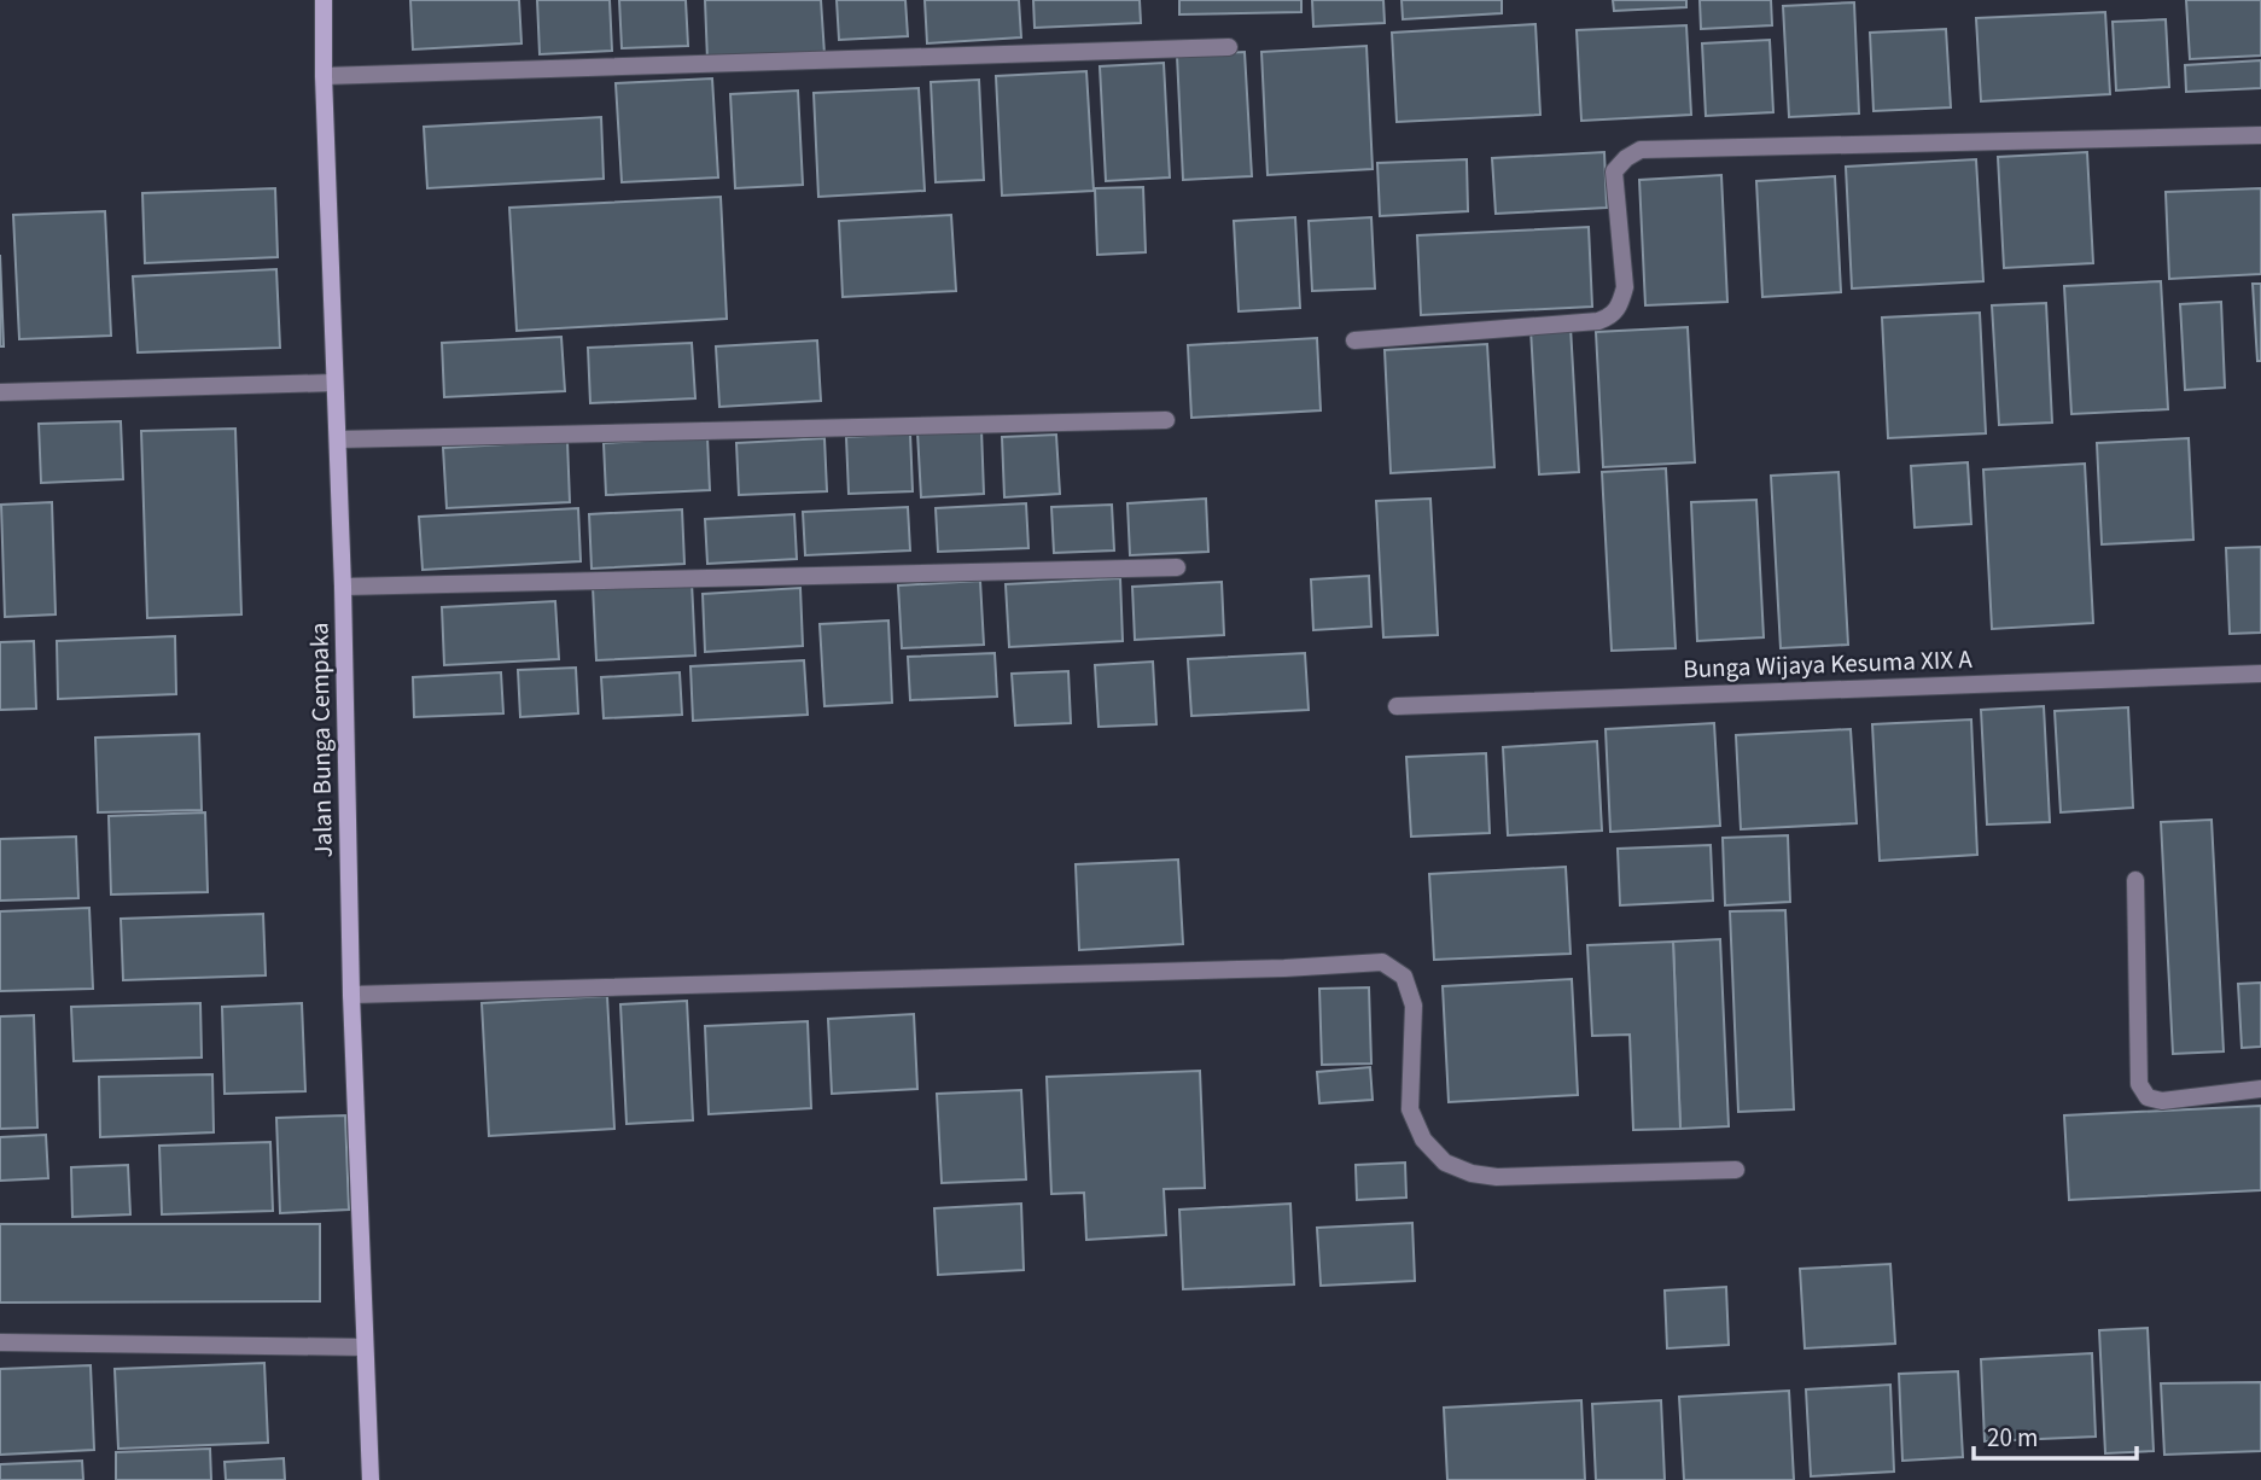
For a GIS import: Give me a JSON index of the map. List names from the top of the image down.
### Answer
{
  "streets": {
    "street": ["Bunga Wijaya Kesuma XIX A", "Jalan Bunga Cempaka"]
  },
  "scale_bar": "20 m"
}
